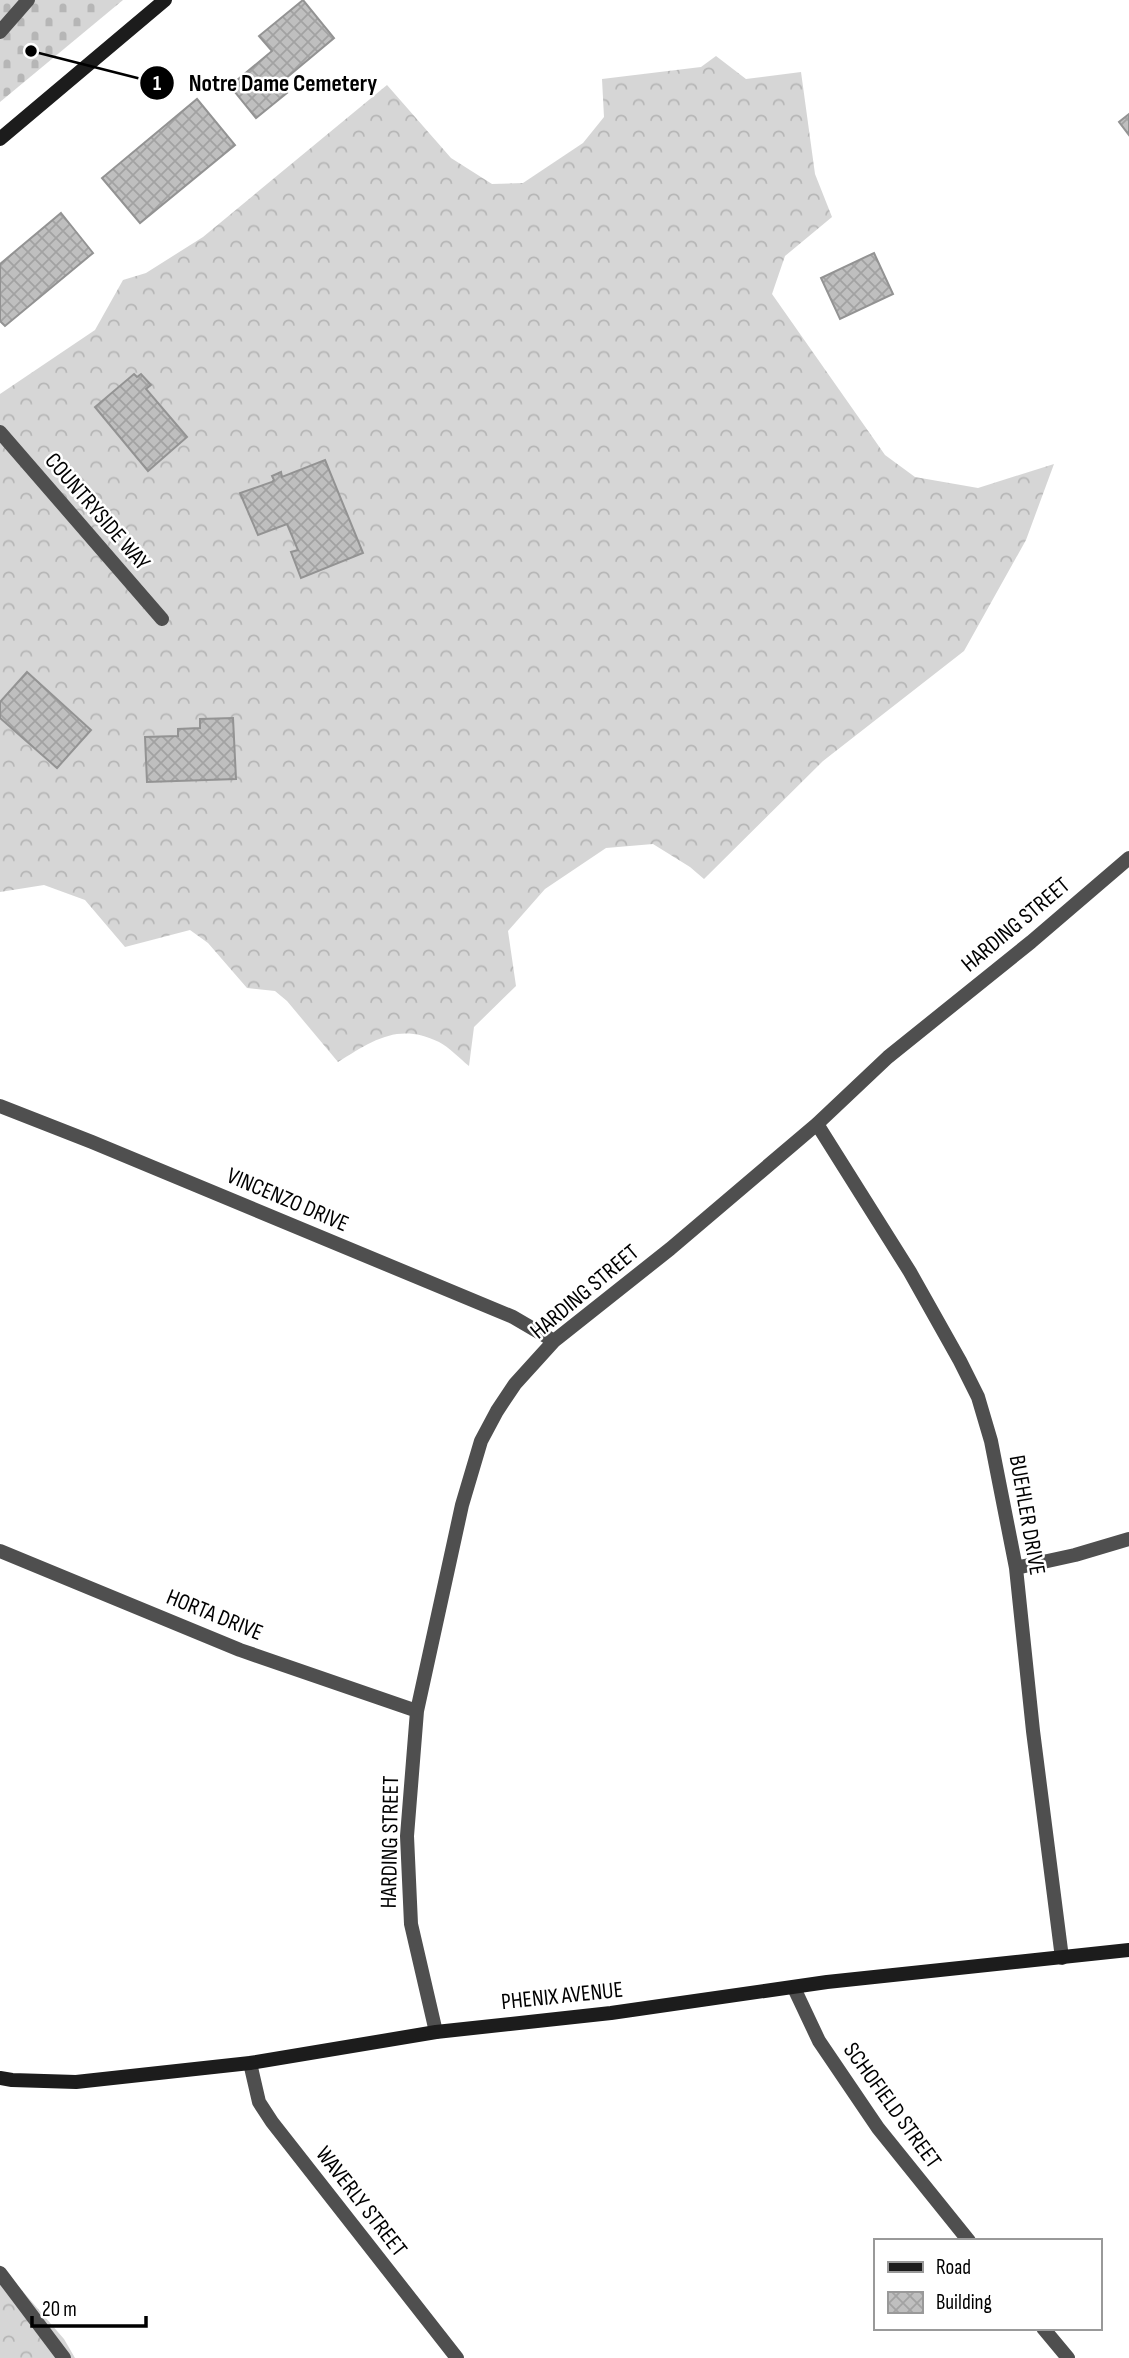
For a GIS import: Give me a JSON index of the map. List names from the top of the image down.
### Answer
{
  "streets": {
    "main road": ["PHENIX AVENUE"],
    "street": [
      "COUNTRYSIDE WAY",
      "HARDING STREET",
      "VINCENZO DRIVE",
      "BUEHLER DRIVE",
      "HORTA DRIVE",
      "SCHOFIELD STREET",
      "WAVERLY STREET"
    ]
  },
  "crossings": [
    ["HARDING STREET", "VINCENZO DRIVE"],
    ["HARDING STREET", "BUEHLER DRIVE"],
    ["HARDING STREET", "HORTA DRIVE"],
    ["HARDING STREET", "PHENIX AVENUE"],
    ["BUEHLER DRIVE", "PHENIX AVENUE"],
    ["PHENIX AVENUE", "SCHOFIELD STREET"],
    ["PHENIX AVENUE", "WAVERLY STREET"]
  ],
  "places": ["Notre Dame Cemetery"],
  "legend": ["Road", "Building"],
  "scale_bar": "20 m"
}
